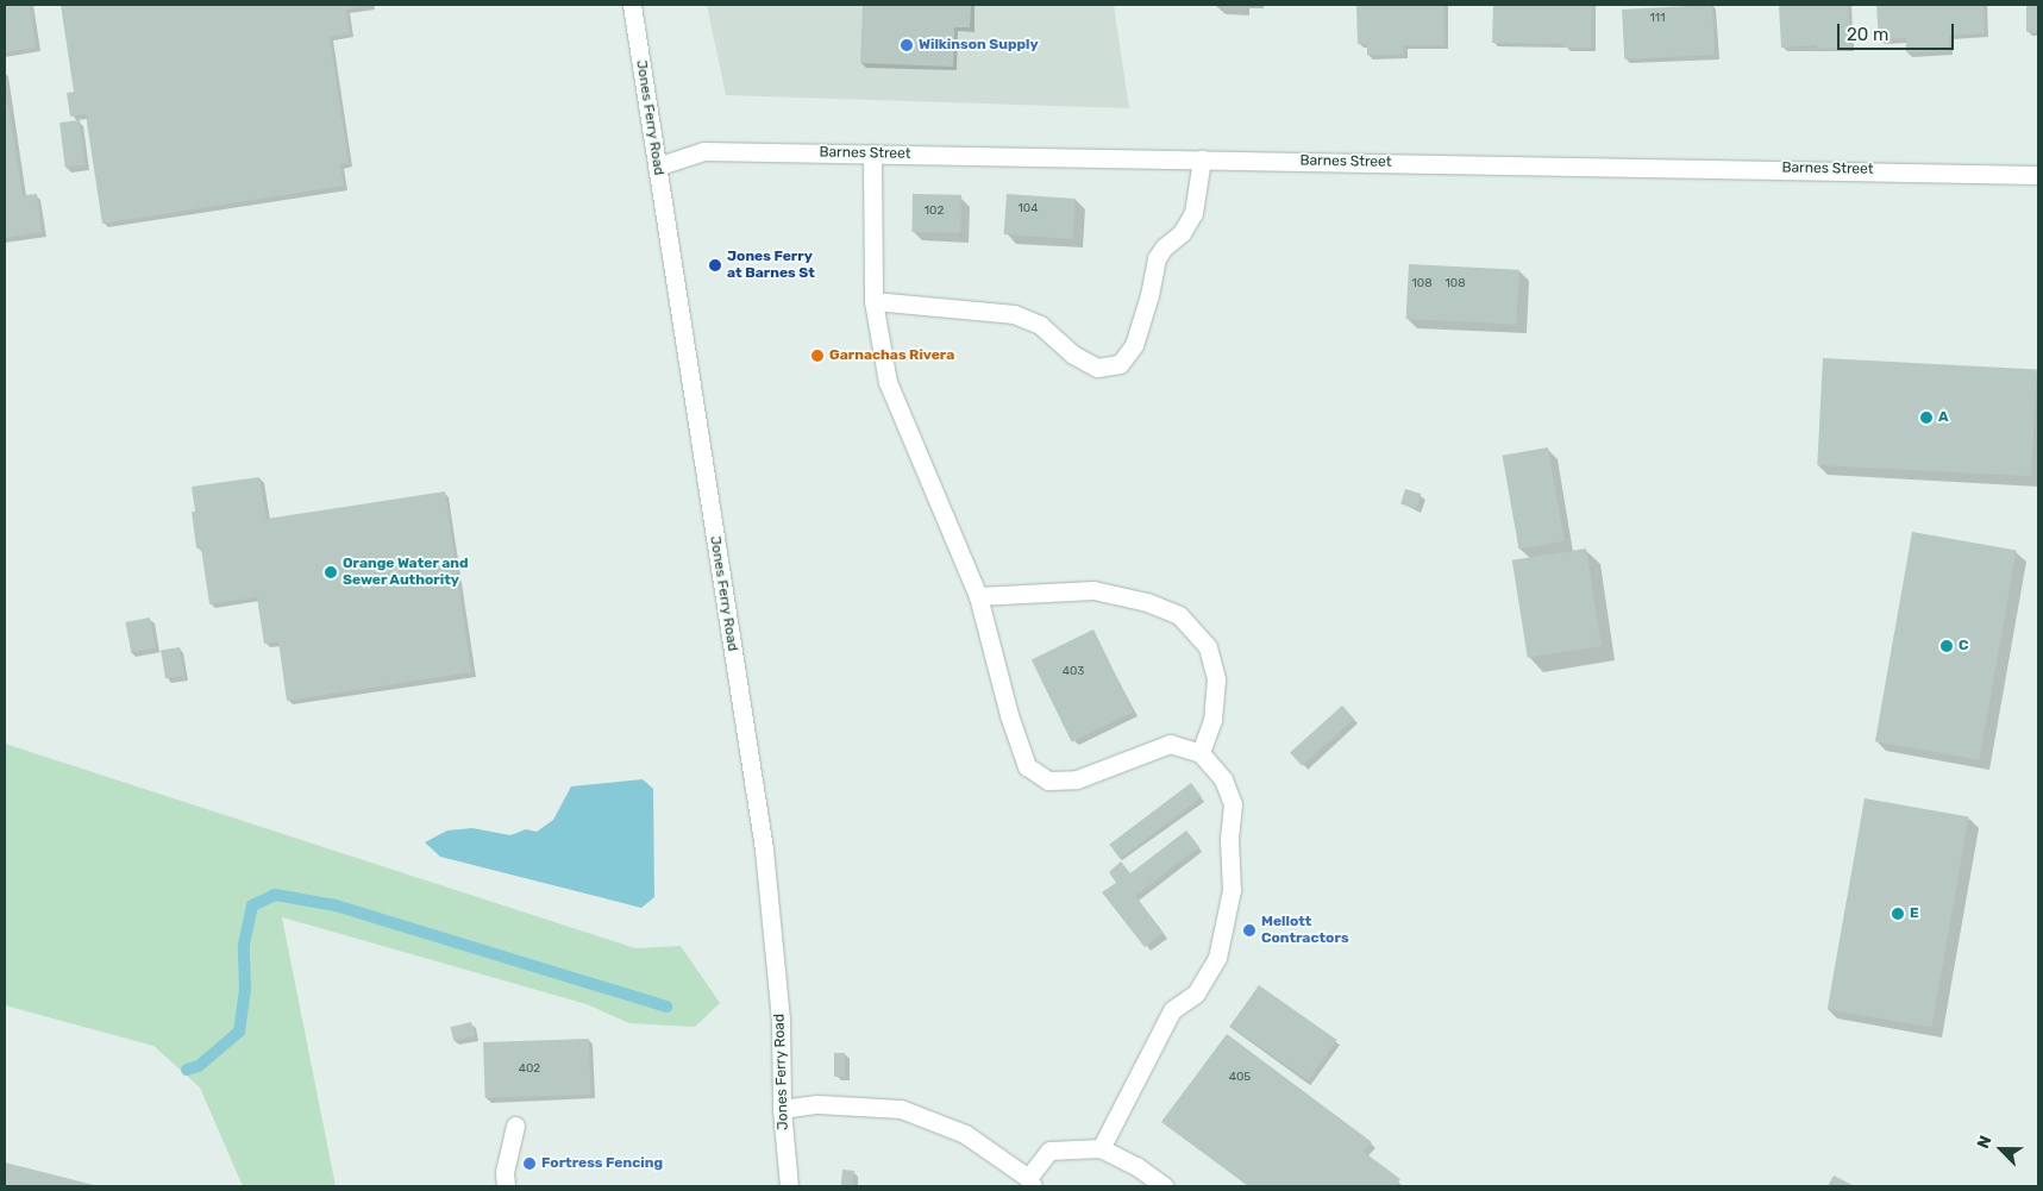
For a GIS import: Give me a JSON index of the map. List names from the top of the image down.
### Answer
{
  "streets": {
    "street": ["Jones Ferry Road", "Barnes Street"]
  },
  "crossings": [
    ["Jones Ferry Road", "Barnes Street"]
  ],
  "places": [
    "Wilkinson Supply",
    "Jones Ferry at Barnes St",
    "Garnachas Rivera",
    "A",
    "Orange Water and Sewer Authority",
    "C",
    "E",
    "Mellott Contractors",
    "Fortress Fencing"
  ],
  "house_numbers": [
    "111",
    "104",
    "102",
    "108",
    "108",
    "403",
    "402",
    "405"
  ],
  "scale_bar": "20 m",
  "north": "top left"
}
